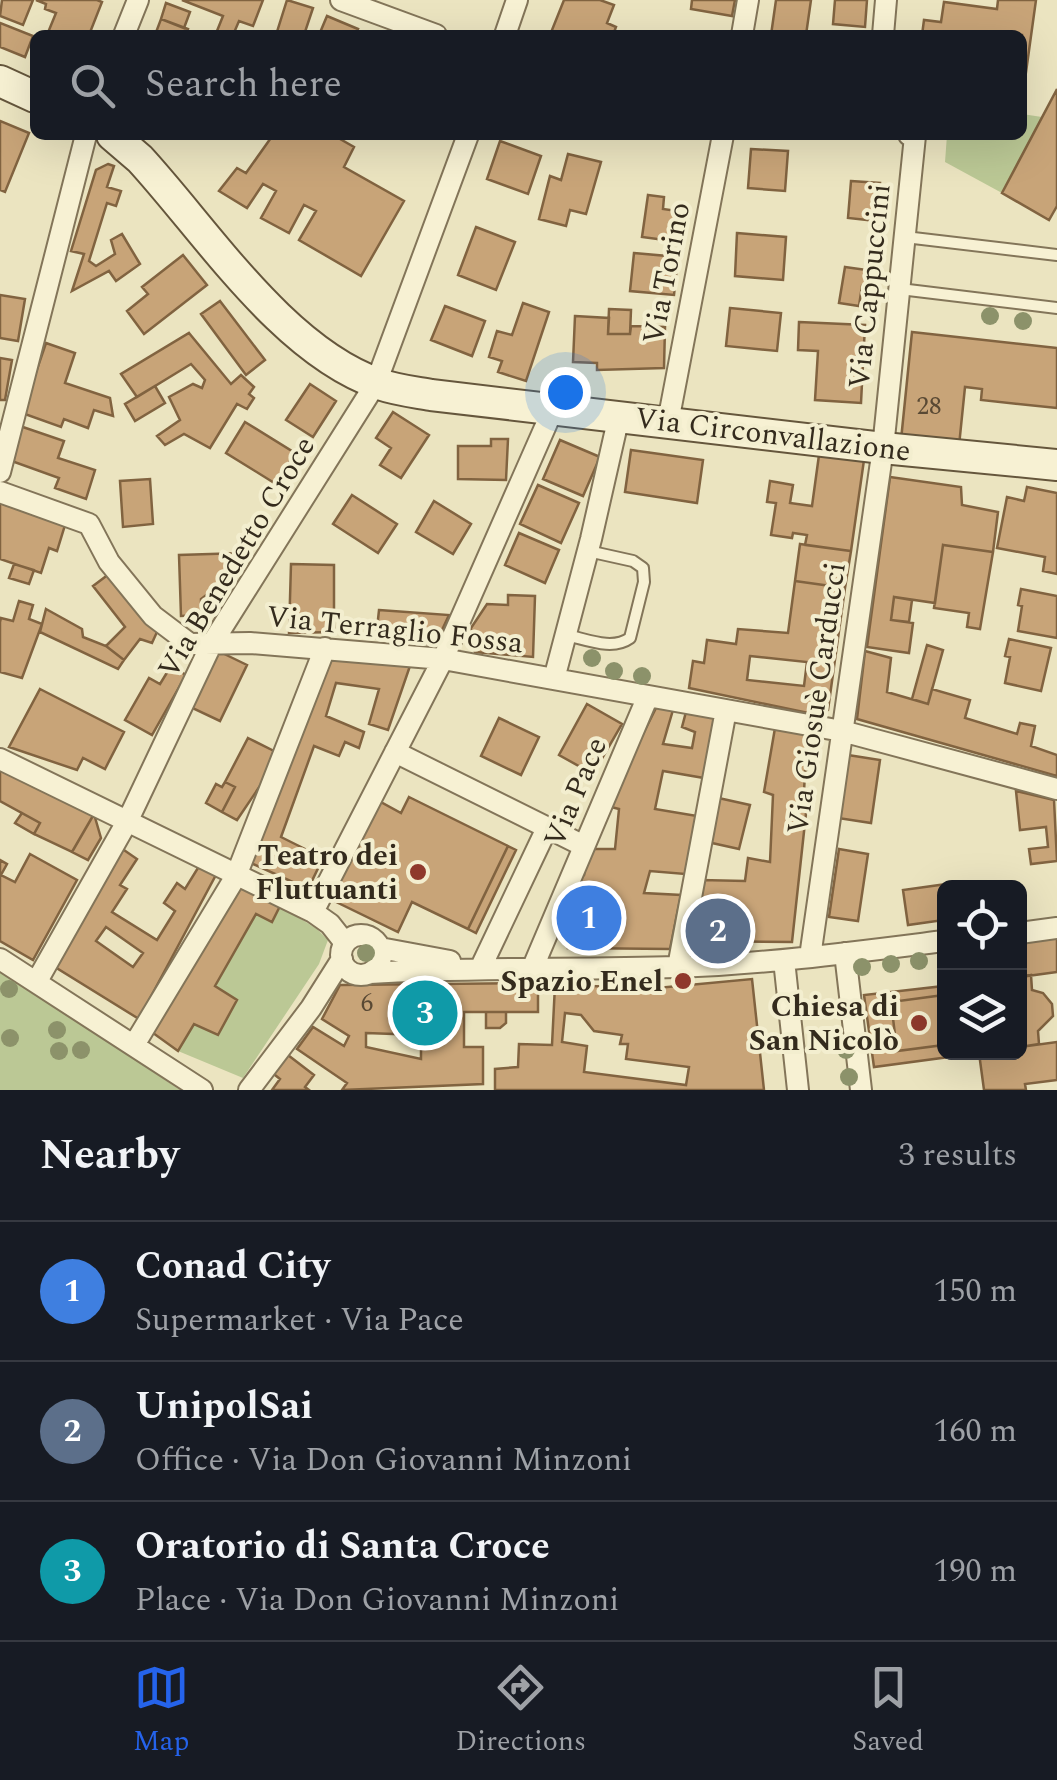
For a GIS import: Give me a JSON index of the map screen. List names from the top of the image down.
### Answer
{
  "streets": {
    "street": [
      "Via Torino",
      "Via Cappuccini",
      "Via Circonvallazione",
      "Via Benedetto Croce",
      "Via Terraglio Fossa",
      "Via Giosuè Carducci",
      "Via Pace"
    ]
  },
  "crossings": [
    ["Via Torino", "Via Circonvallazione"],
    ["Via Cappuccini", "Via Circonvallazione"],
    ["Via Cappuccini", "Via Giosuè Carducci"],
    ["Via Circonvallazione", "Via Benedetto Croce"],
    ["Via Circonvallazione", "Via Giosuè Carducci"],
    ["Via Benedetto Croce", "Via Terraglio Fossa"],
    ["Via Terraglio Fossa", "Via Giosuè Carducci"],
    ["Via Terraglio Fossa", "Via Pace"]
  ],
  "places": ["Teatro dei Fluttuanti", "Spazio Enel", "Chiesa di San Nicolò"],
  "house_numbers": ["28", "6"],
  "page": {
    "search": "Search here",
    "pins": ["1", "2", "3"],
    "heading": ["Nearby", "3 results"],
    "list": [
      {
        "mark": "1",
        "name": "Conad City",
        "note": "Supermarket · Via Pace",
        "value": "150 m"
      },
      {
        "mark": "2",
        "name": "UnipolSai",
        "note": "Office · Via Don Giovanni Minzoni",
        "value": "160 m"
      },
      {
        "mark": "3",
        "name": "Oratorio di Santa Croce",
        "note": "Place · Via Don Giovanni Minzoni",
        "value": "190 m"
      }
    ],
    "nav": ["Map", "Directions", "Saved"]
  }
}
